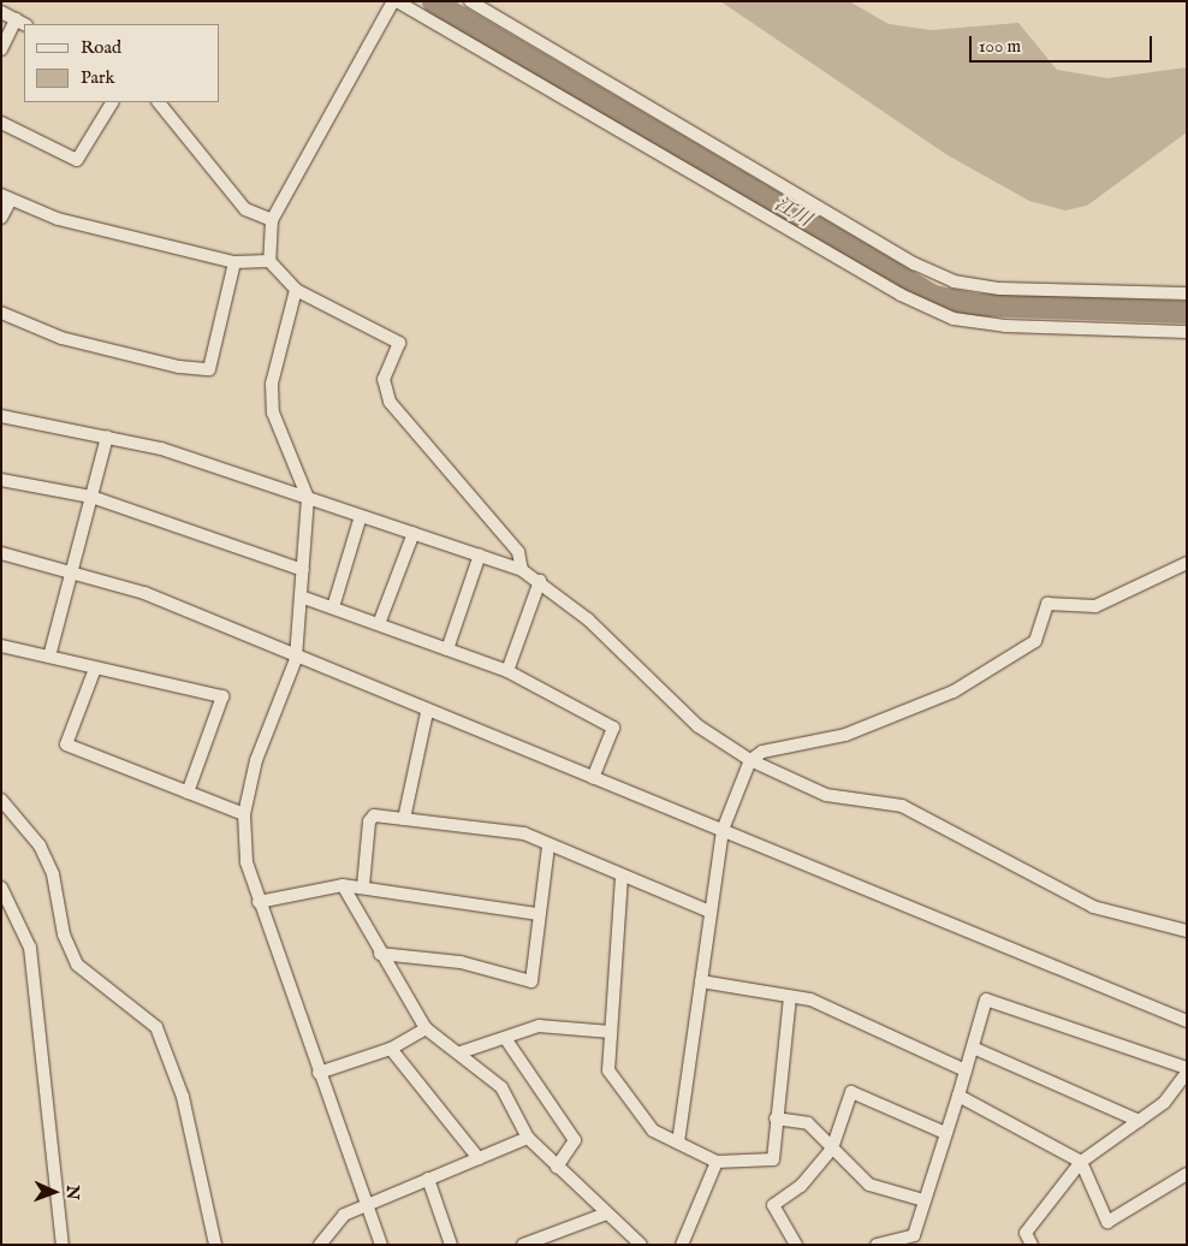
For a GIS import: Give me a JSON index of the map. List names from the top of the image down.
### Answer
{
  "water": ["江川"],
  "legend": ["Road", "Park"],
  "scale_bar": "100 m",
  "north": "right"
}
